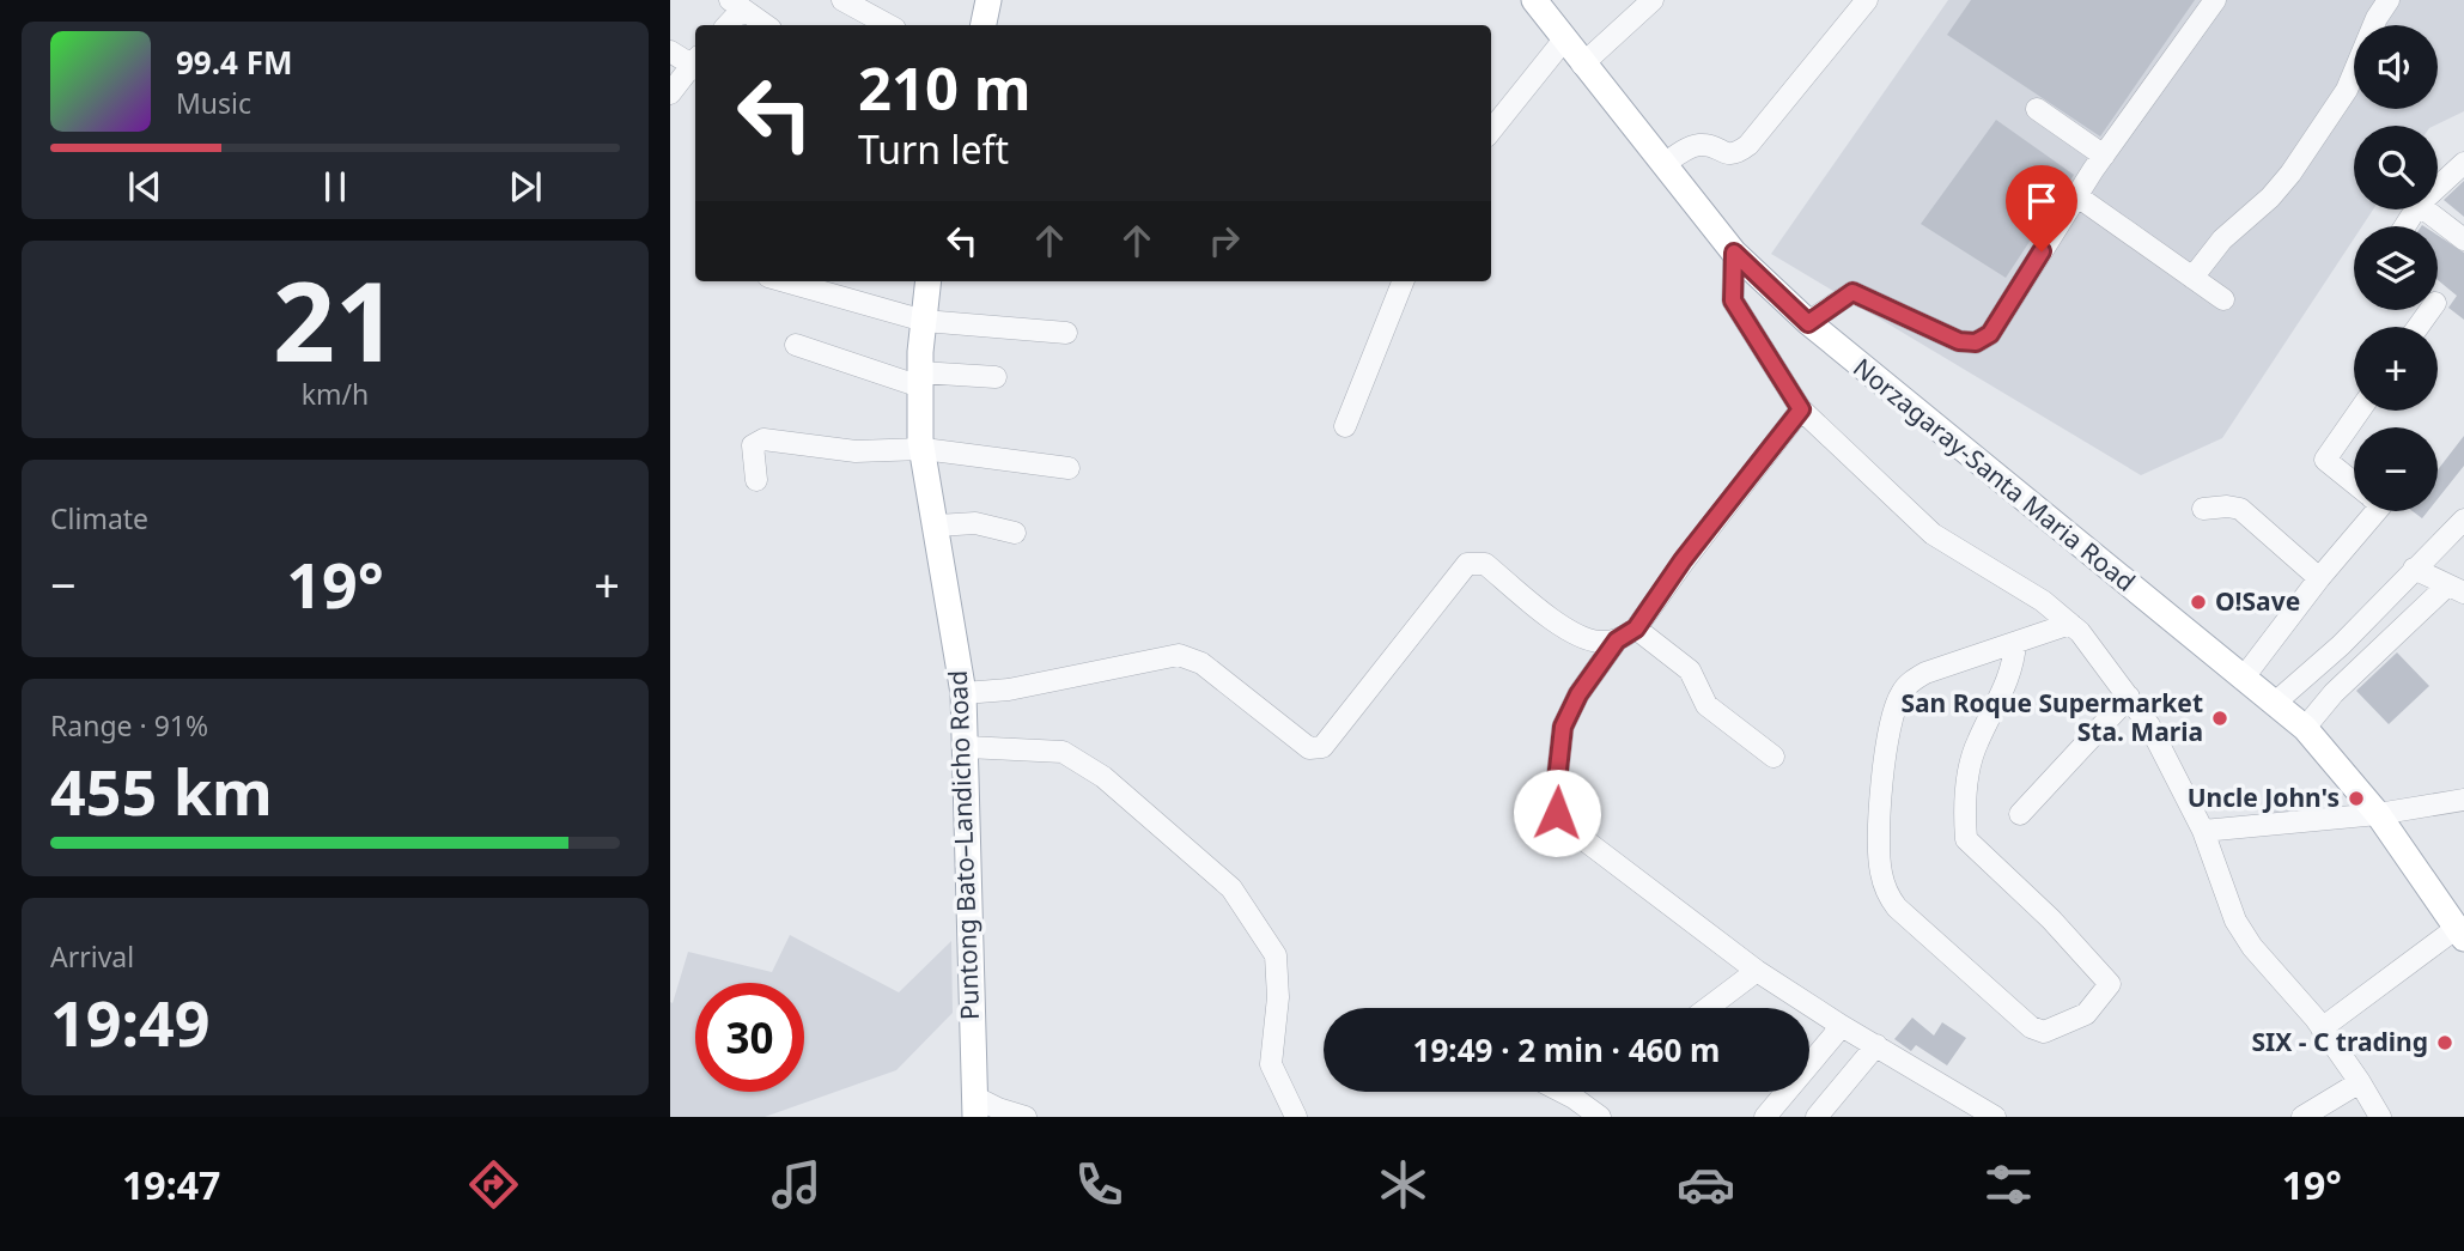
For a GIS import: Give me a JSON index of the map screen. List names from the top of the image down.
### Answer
{
  "streets": {
    "main road": ["Norzagaray-Santa Maria Road", "Puntong Bato–Landicho Road"]
  },
  "places": [
    "O!Save",
    "San Roque Supermarket Sta. Maria",
    "Uncle John's",
    "SIX - C trading"
  ],
  "page": {
    "map_buttons": ["+", "−"],
    "turn": ["210 m", "Turn left"],
    "song": ["99.4 FM", "Music"],
    "tile": [
      ["21", "km/h"],
      "Climate",
      ["Range · 91%", "455 km"],
      ["Arrival", "19:49"]
    ],
    "heat": ["−", "19°", "+"],
    "limit": "30",
    "trip": "19:49 · 2 min · 460 m",
    "tabs": ["19:47", "19°"]
  }
}
